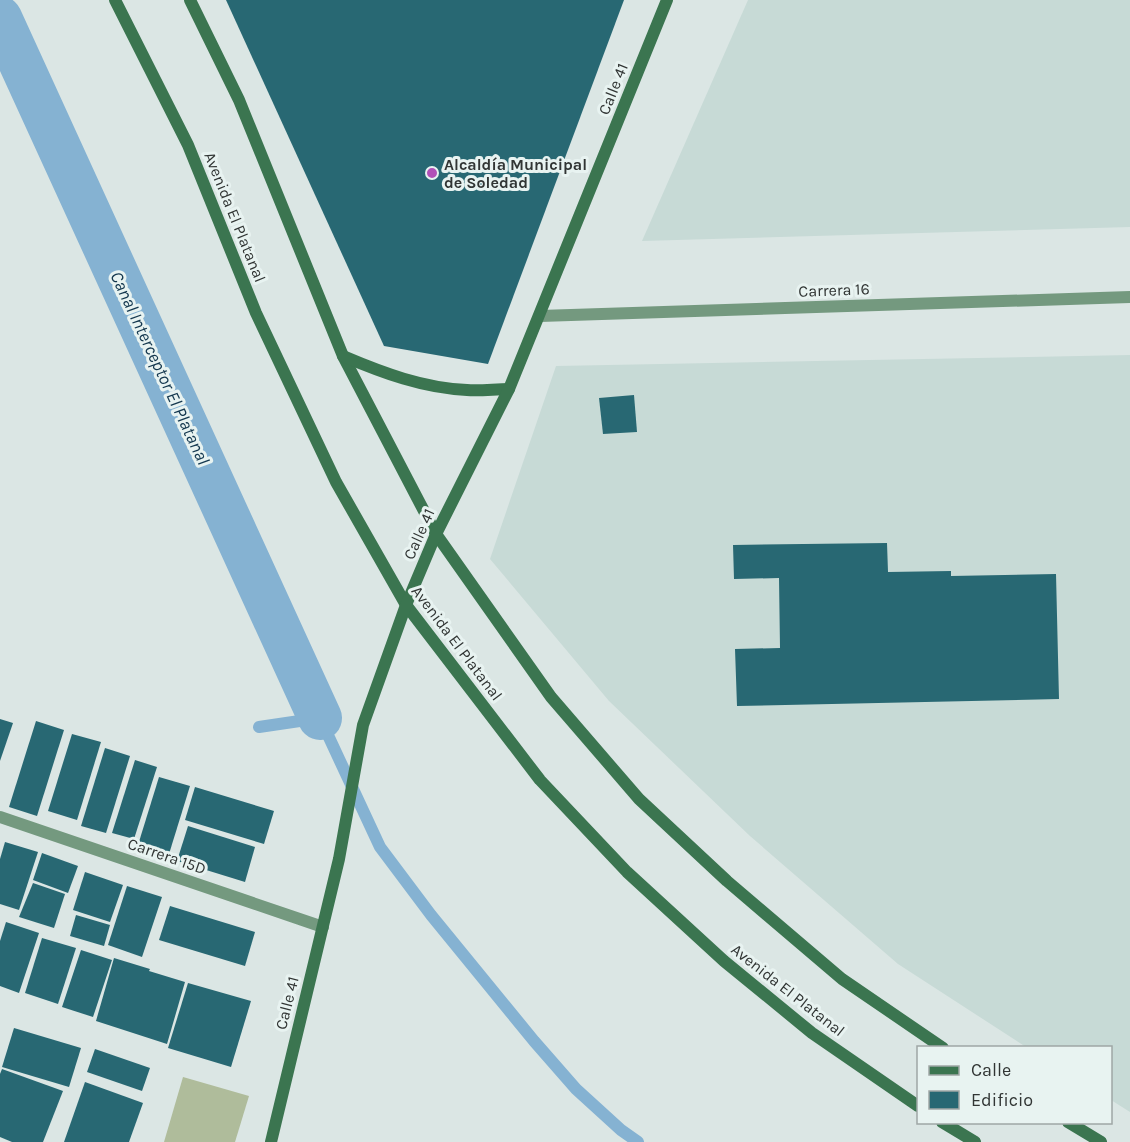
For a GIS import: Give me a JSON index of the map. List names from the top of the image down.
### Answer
{
  "streets": {
    "main road": ["Calle 41", "Avenida El Platanal"],
    "street": ["Carrera 16", "Carrera 15D"]
  },
  "crossings": [
    ["Calle 41", "Avenida El Platanal"],
    ["Calle 41", "Carrera 16"],
    ["Calle 41", "Carrera 15D"]
  ],
  "water": ["Canal Interceptor El Platanal"],
  "places": ["Alcaldía Municipal de Soledad"],
  "legend": ["Calle", "Edificio"]
}
